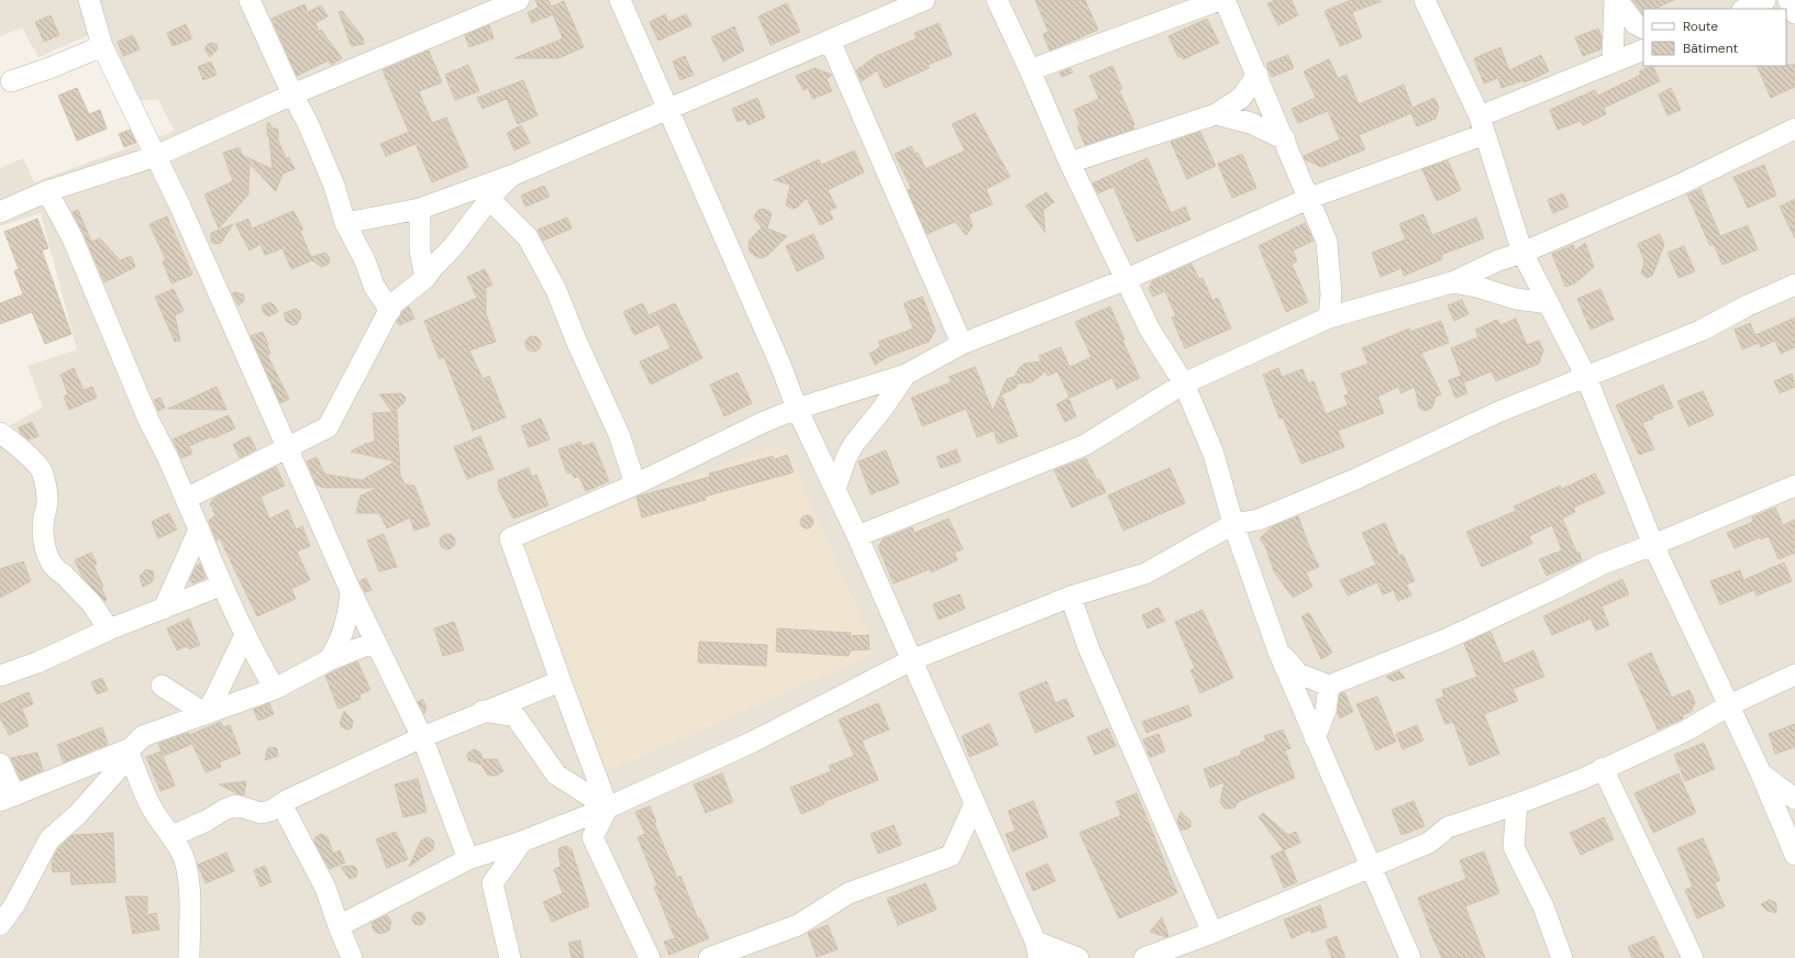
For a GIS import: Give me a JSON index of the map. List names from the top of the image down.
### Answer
{
  "legend": ["Route", "Bâtiment"]
}
